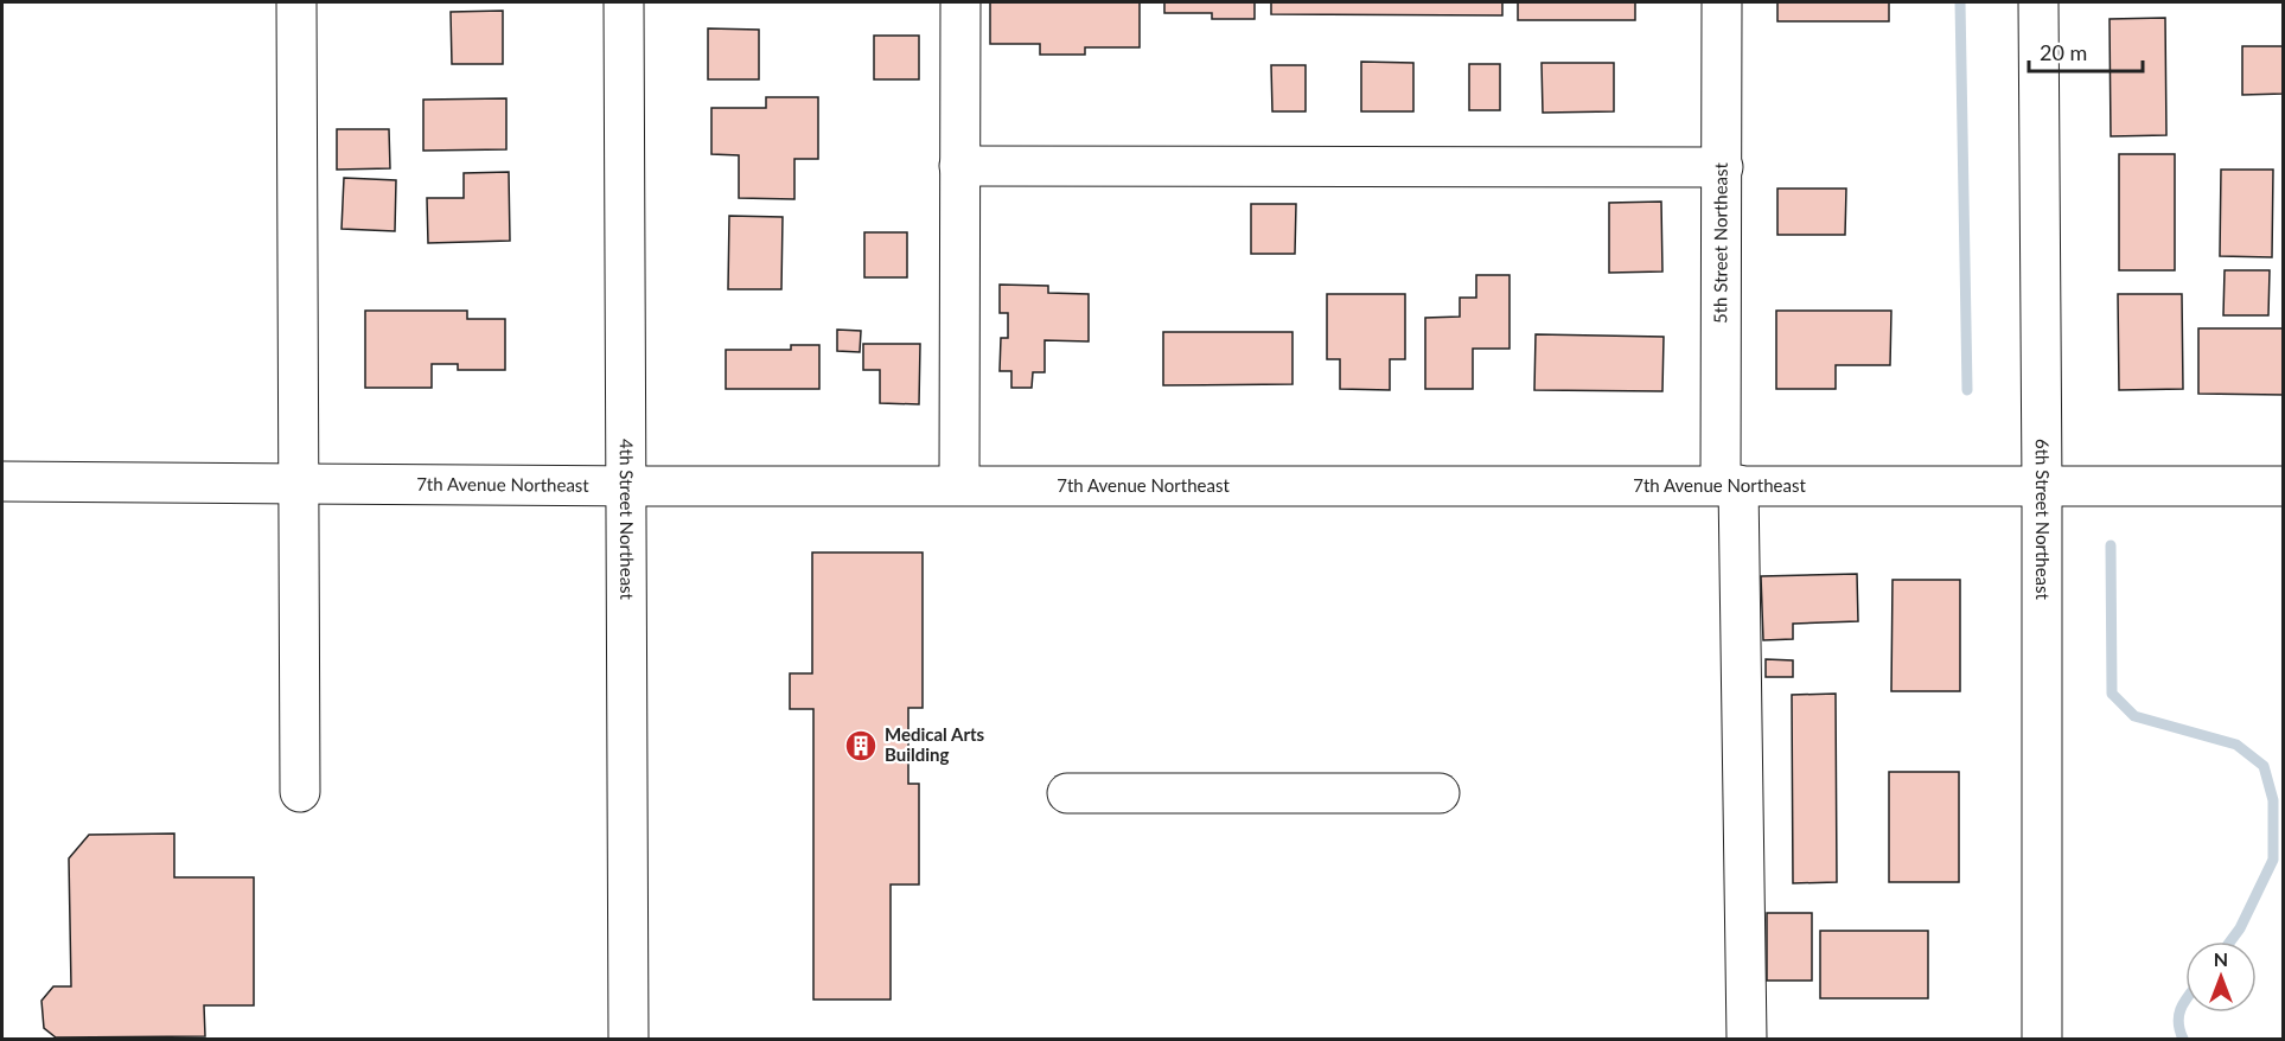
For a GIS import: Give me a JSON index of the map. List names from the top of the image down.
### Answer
{
  "streets": {
    "street": [
      "5th Street Northeast",
      "7th Avenue Northeast",
      "4th Street Northeast",
      "6th Street Northeast"
    ]
  },
  "crossings": [
    ["5th Street Northeast", "7th Avenue Northeast"],
    ["7th Avenue Northeast", "4th Street Northeast"],
    ["7th Avenue Northeast", "6th Street Northeast"]
  ],
  "places": {
    "building": ["Medical Arts Building"]
  },
  "scale_bar": "20 m",
  "north": "top"
}
